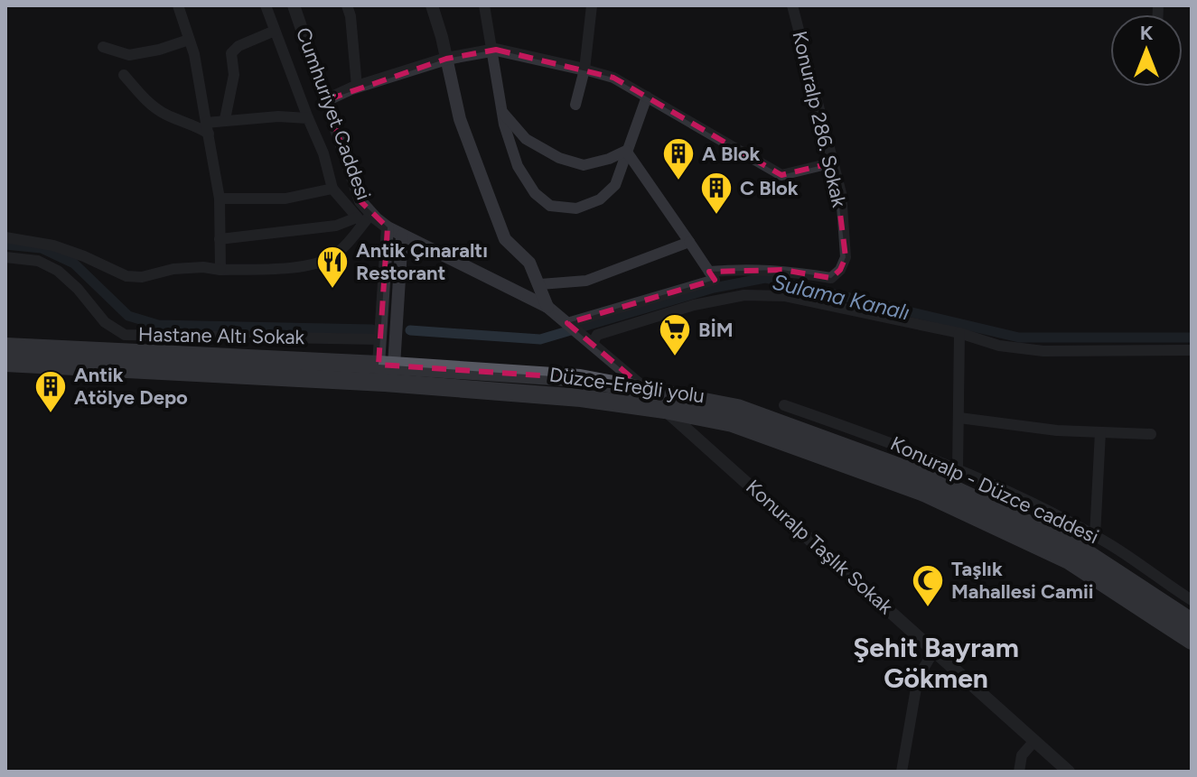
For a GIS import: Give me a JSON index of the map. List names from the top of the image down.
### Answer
{
  "streets": {
    "highway": ["Düzce-Ereğli yolu"],
    "street": [
      "Cumhuriyet Caddesi",
      "Konuralp 286. Sokak",
      "Hastane Altı Sokak",
      "Konuralp - Düzce caddesi",
      "Konuralp Taşlık Sokak"
    ]
  },
  "crossings": [
    ["Cumhuriyet Caddesi", "Düzce-Ereğli yolu"],
    ["Düzce-Ereğli yolu", "Konuralp Taşlık Sokak"]
  ],
  "districts": ["Şehit Bayram Gökmen"],
  "water": ["Sulama Kanalı"],
  "places": {
    "building": ["A Blok", "C Blok", "Antik Atölye Depo"],
    "restaurant": ["Antik Çınaraltı Restorant"],
    "supermarket": ["BİM"],
    "mosque": ["Taşlık Mahallesi Camii"]
  },
  "north": "top"
}
